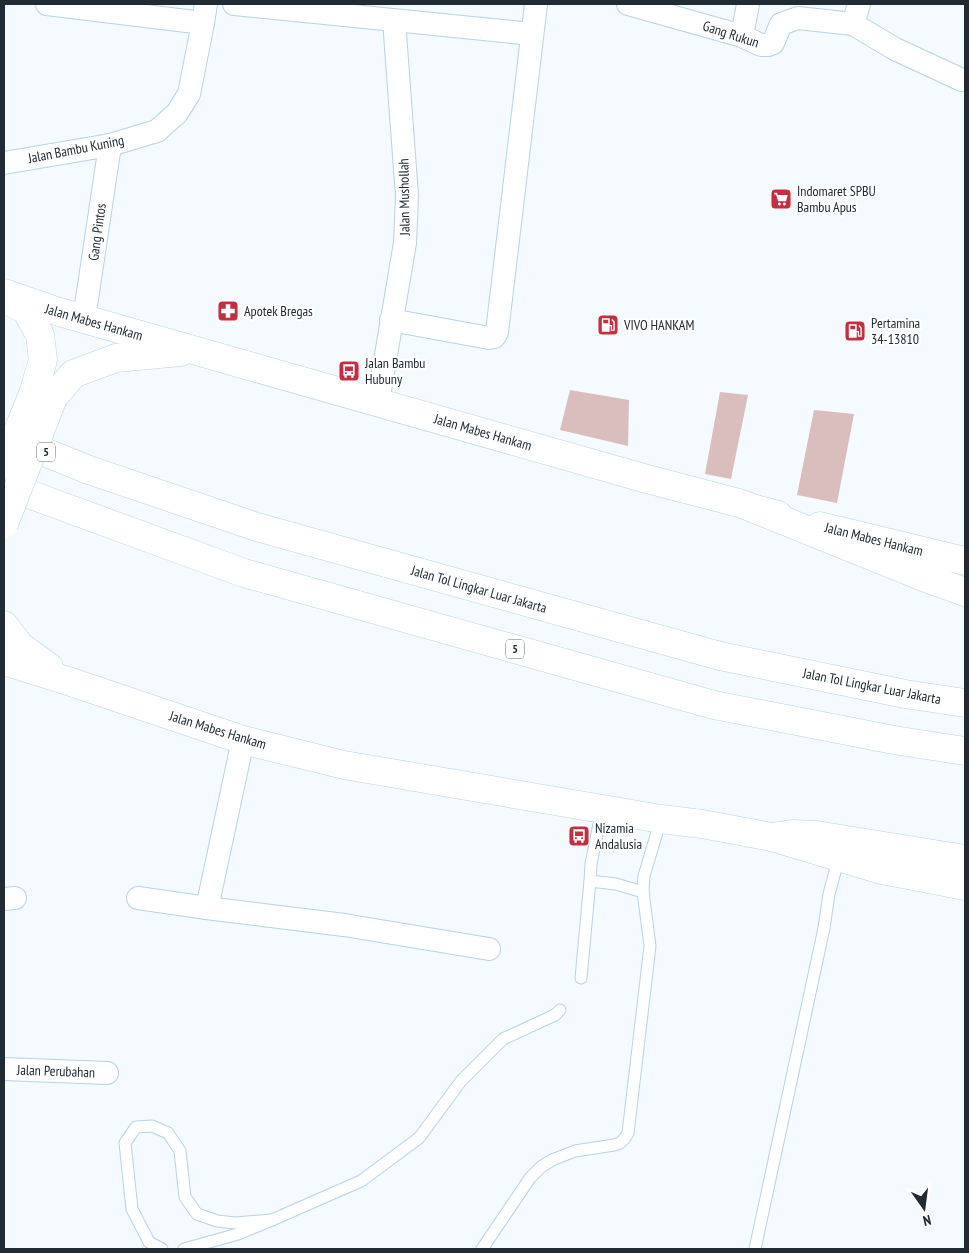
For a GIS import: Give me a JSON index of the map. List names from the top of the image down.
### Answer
{
  "streets": {
    "main road": ["Jalan Mabes Hankam", "5", "Jalan Tol Lingkar Luar Jakarta"],
    "street": [
      "Gang Rukun",
      "Jalan Bambu Kuning",
      "Jalan Mushollah",
      "Gang Pintos",
      "Jalan Perubahan"
    ]
  },
  "crossings": [
    ["Jalan Bambu Kuning", "Gang Pintos"],
    ["Jalan Mushollah", "Jalan Mabes Hankam"],
    ["Gang Pintos", "Jalan Mabes Hankam"]
  ],
  "places": {
    "supermarket": ["Indomaret SPBU Bambu Apus"],
    "pharmacy": ["Apotek Bregas"],
    "fuel station": ["VIVO HANKAM", "Pertamina 34-13810"],
    "bus stop": ["Jalan Bambu Hubuny", "Nizamia Andalusia"]
  },
  "north": "bottom"
}
